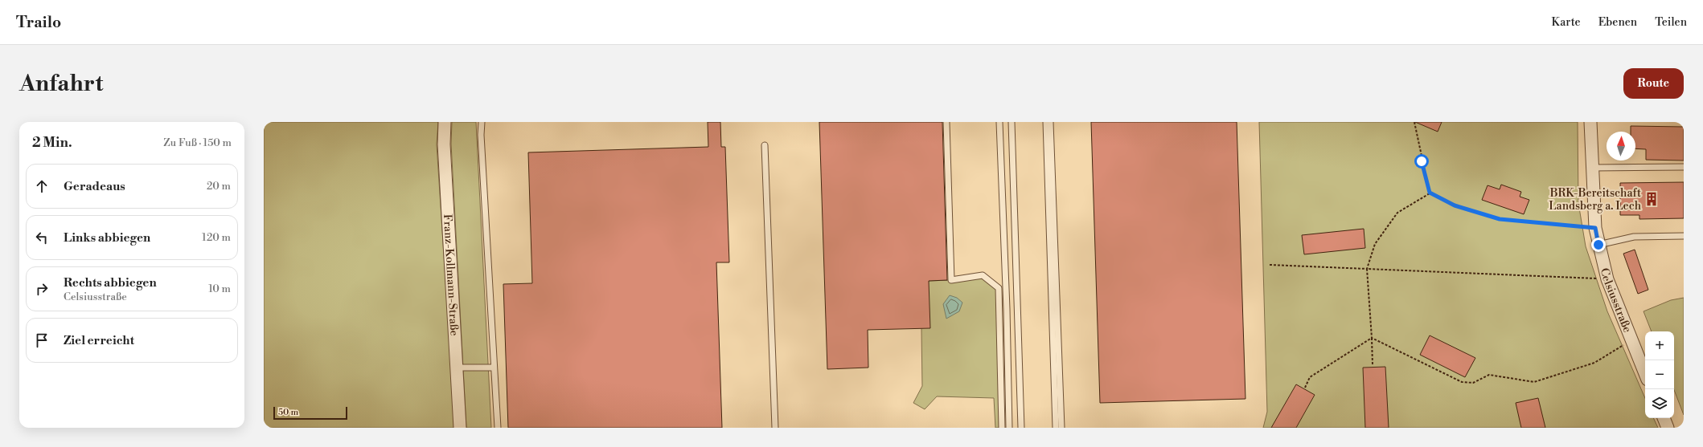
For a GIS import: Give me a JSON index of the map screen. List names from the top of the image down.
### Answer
{
  "streets": {
    "street": ["Franz-Kollmann-Straße", "Celsiusstraße"]
  },
  "places": {
    "building": ["BRK-Bereitschaft Landsberg a. Lech"]
  },
  "scale_bar": "50 m",
  "north": "top",
  "page": {
    "header": "Trailo",
    "nav": ["Karte", "Ebenen", "Teilen"],
    "buttons": "Route",
    "title": "Anfahrt",
    "heading": ["2 Min.", "Zu Fuß · 150 m"],
    "list": [
      ["Geradeaus", "20 m"],
      ["Links abbiegen", "120 m"],
      ["Rechts abbiegen", "Celsiusstraße", "10 m"],
      "Ziel erreicht"
    ],
    "map_buttons": ["+", "−"],
    "scale": "50 m"
  }
}
